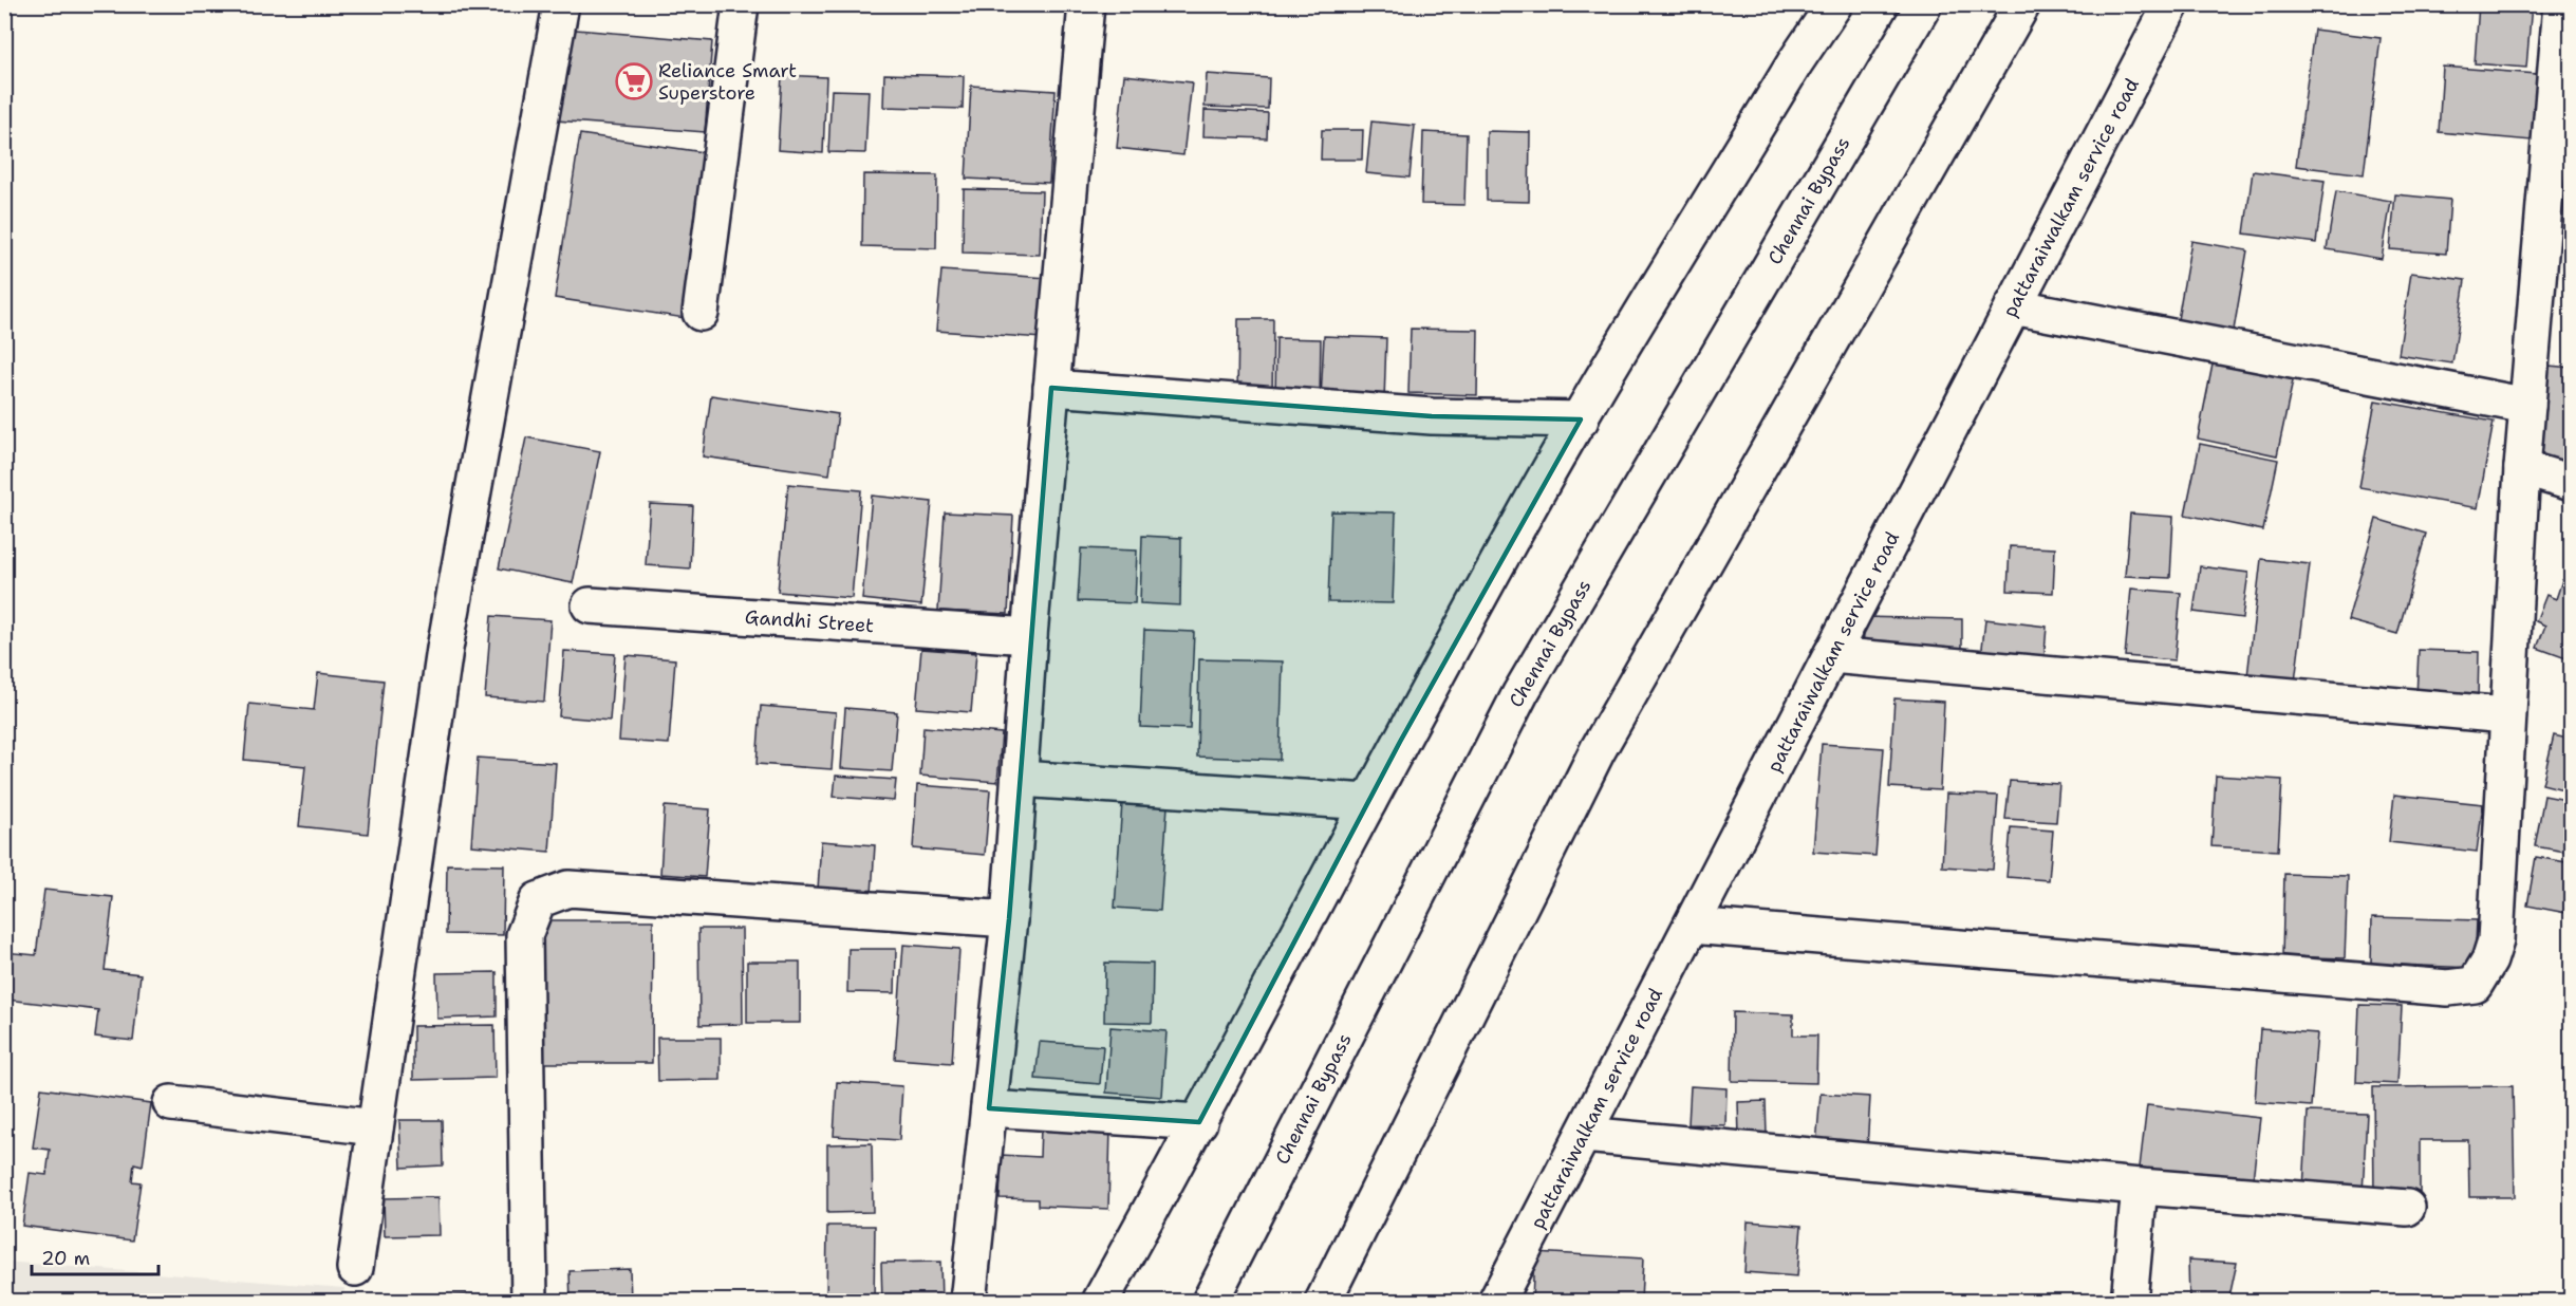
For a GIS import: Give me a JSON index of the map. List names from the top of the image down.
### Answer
{
  "streets": {
    "main road": ["pattaraiwalkam service road", "Chennai Bypass", "Gandhi Street"]
  },
  "places": {
    "supermarket": ["Reliance Smart Superstore"]
  },
  "scale_bar": "20 m"
}
